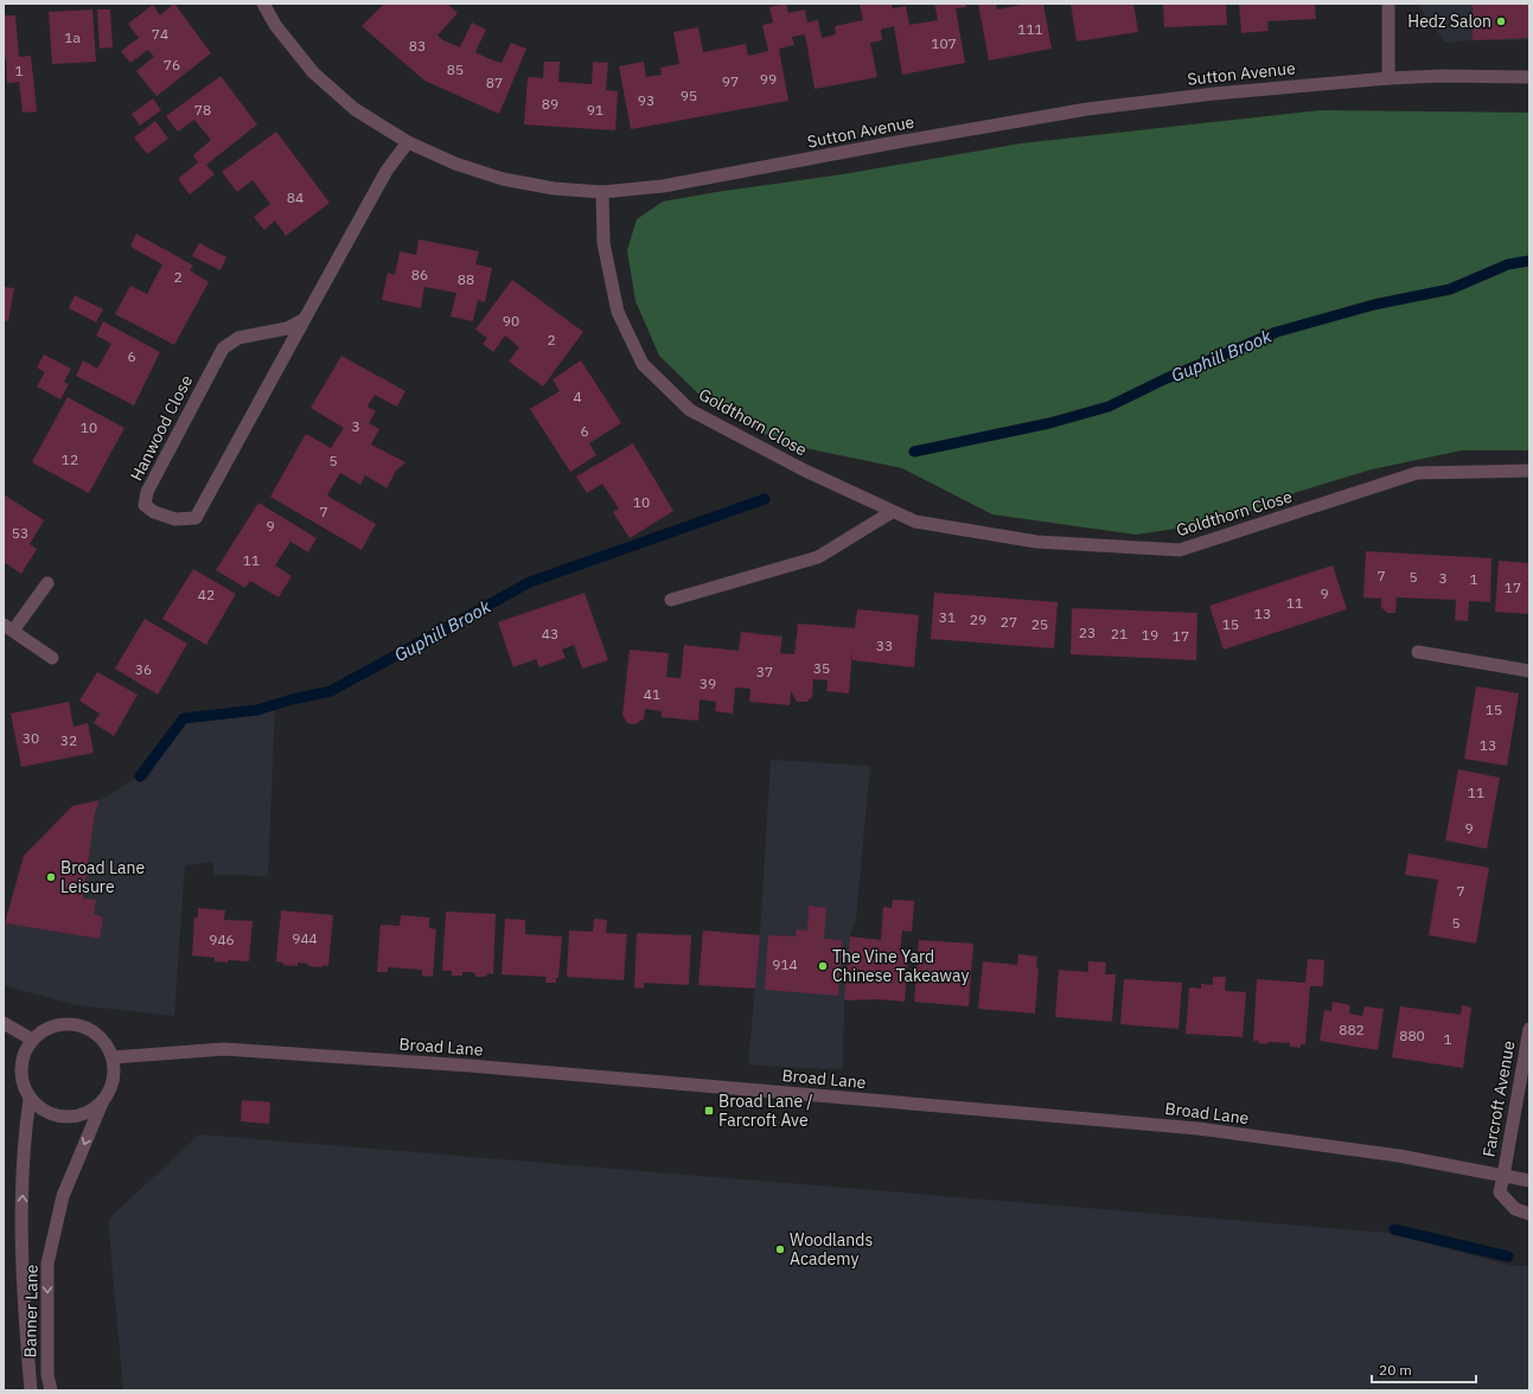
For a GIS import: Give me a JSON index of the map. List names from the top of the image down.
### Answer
{
  "streets": {
    "street": [
      "Sutton Avenue",
      "Goldthorn Close",
      "Hanwood Close",
      "Broad Lane",
      "Farcroft Avenue",
      "Banner Lane"
    ]
  },
  "crossings": [
    ["Sutton Avenue", "Goldthorn Close"],
    ["Sutton Avenue", "Hanwood Close"],
    ["Broad Lane", "Farcroft Avenue"],
    ["Broad Lane", "Banner Lane"]
  ],
  "water": ["Guphill Brook"],
  "places": {
    "other": [
      "Hedz Salon",
      "Broad Lane Leisure",
      "The Vine Yard Chinese Takeaway",
      "Woodlands Academy"
    ],
    "transit": ["Broad Lane / Farcroft Ave"]
  },
  "house_numbers": [
    "111",
    "74",
    "1a",
    "107",
    "83",
    "76",
    "85",
    "1",
    "99",
    "97",
    "87",
    "95",
    "93",
    "89",
    "78",
    "91",
    "84",
    "86",
    "2",
    "88",
    "90",
    "2",
    "6",
    "4",
    "3",
    "10",
    "6",
    "12",
    "5",
    "10",
    "7",
    "9",
    "53",
    "11",
    "7",
    "5",
    "3",
    "1",
    "17",
    "9",
    "42",
    "11",
    "13",
    "31",
    "29",
    "27",
    "25",
    "15",
    "23",
    "43",
    "21",
    "19",
    "17",
    "33",
    "35",
    "36",
    "37",
    "39",
    "41",
    "15",
    "30",
    "32",
    "13",
    "11",
    "9",
    "7",
    "5",
    "944",
    "946",
    "914",
    "882",
    "880",
    "1"
  ],
  "scale_bar": "20 m"
}
